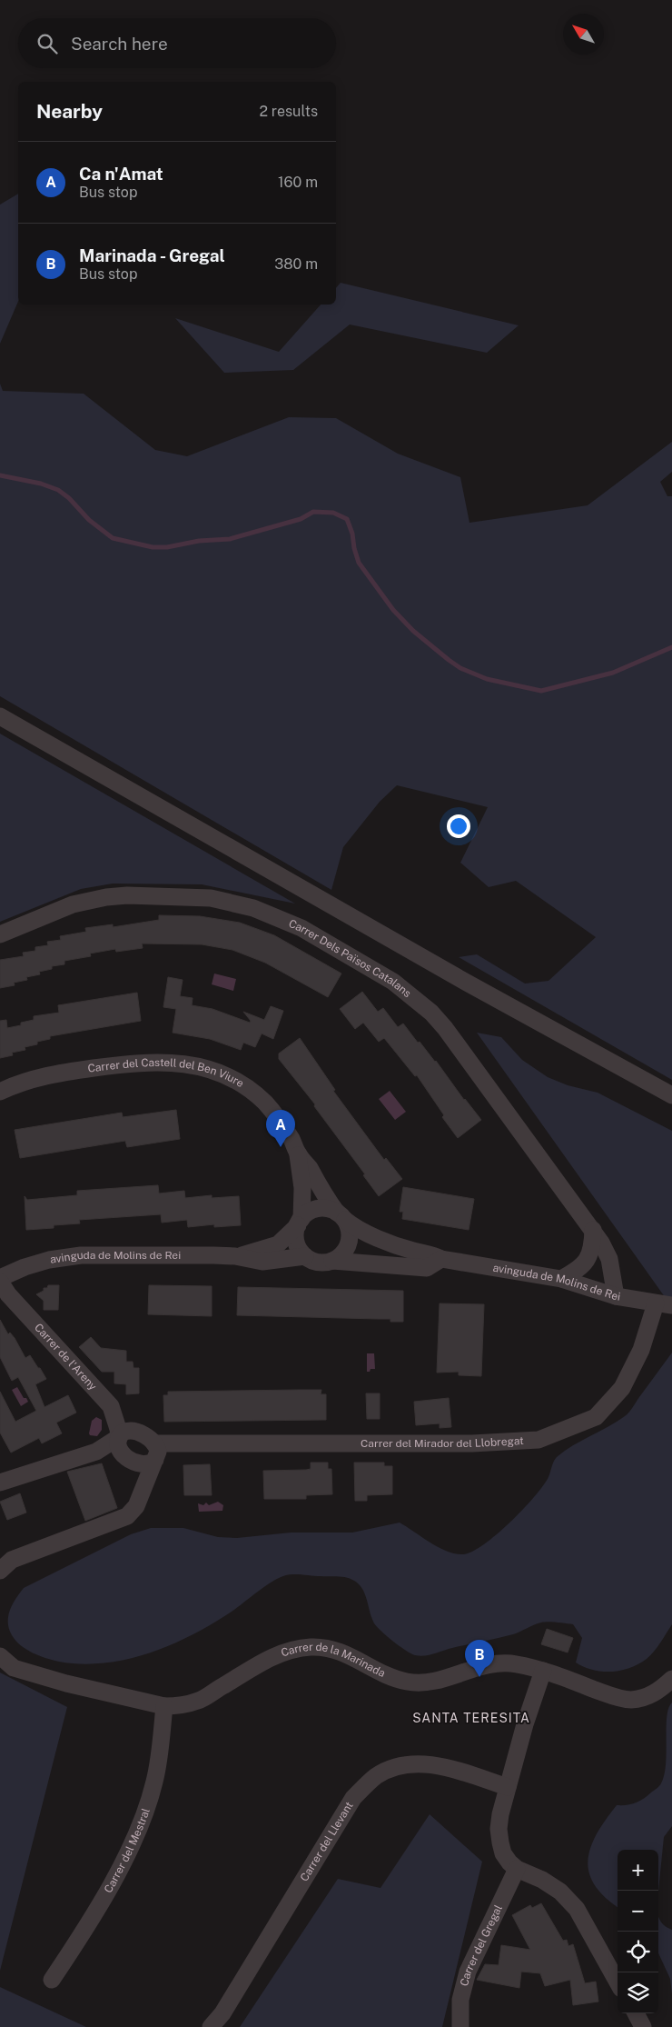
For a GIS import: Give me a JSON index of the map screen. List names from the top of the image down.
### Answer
{
  "streets": {
    "street": [
      "Carrer Dels Països Catalans",
      "Carrer del Castell del Ben Viure",
      "avinguda de Molins de Rei",
      "Carrer de l'Areny",
      "Carrer del Mirador del Llobregat",
      "Carrer de la Marinada",
      "Carrer del Llevant",
      "Carrer del Mestral",
      "Carrer del Gregal"
    ]
  },
  "crossings": [
    ["Carrer Dels Països Catalans", "avinguda de Molins de Rei"],
    ["Carrer del Castell del Ben Viure", "avinguda de Molins de Rei"],
    ["avinguda de Molins de Rei", "Carrer del Mirador del Llobregat"],
    ["Carrer de l'Areny", "Carrer del Mirador del Llobregat"],
    ["Carrer de la Marinada", "Carrer del Mestral"]
  ],
  "districts": ["SANTA TERESITA"],
  "north": "top left",
  "page": {
    "search": "Search here",
    "heading": ["Nearby", "2 results"],
    "list": [
      {
        "mark": "A",
        "name": "Ca n'Amat",
        "note": "Bus stop",
        "value": "160 m"
      },
      {
        "mark": "B",
        "name": "Marinada - Gregal",
        "note": "Bus stop",
        "value": "380 m"
      }
    ],
    "pins": ["A", "B"],
    "map_buttons": ["+", "−"]
  }
}
